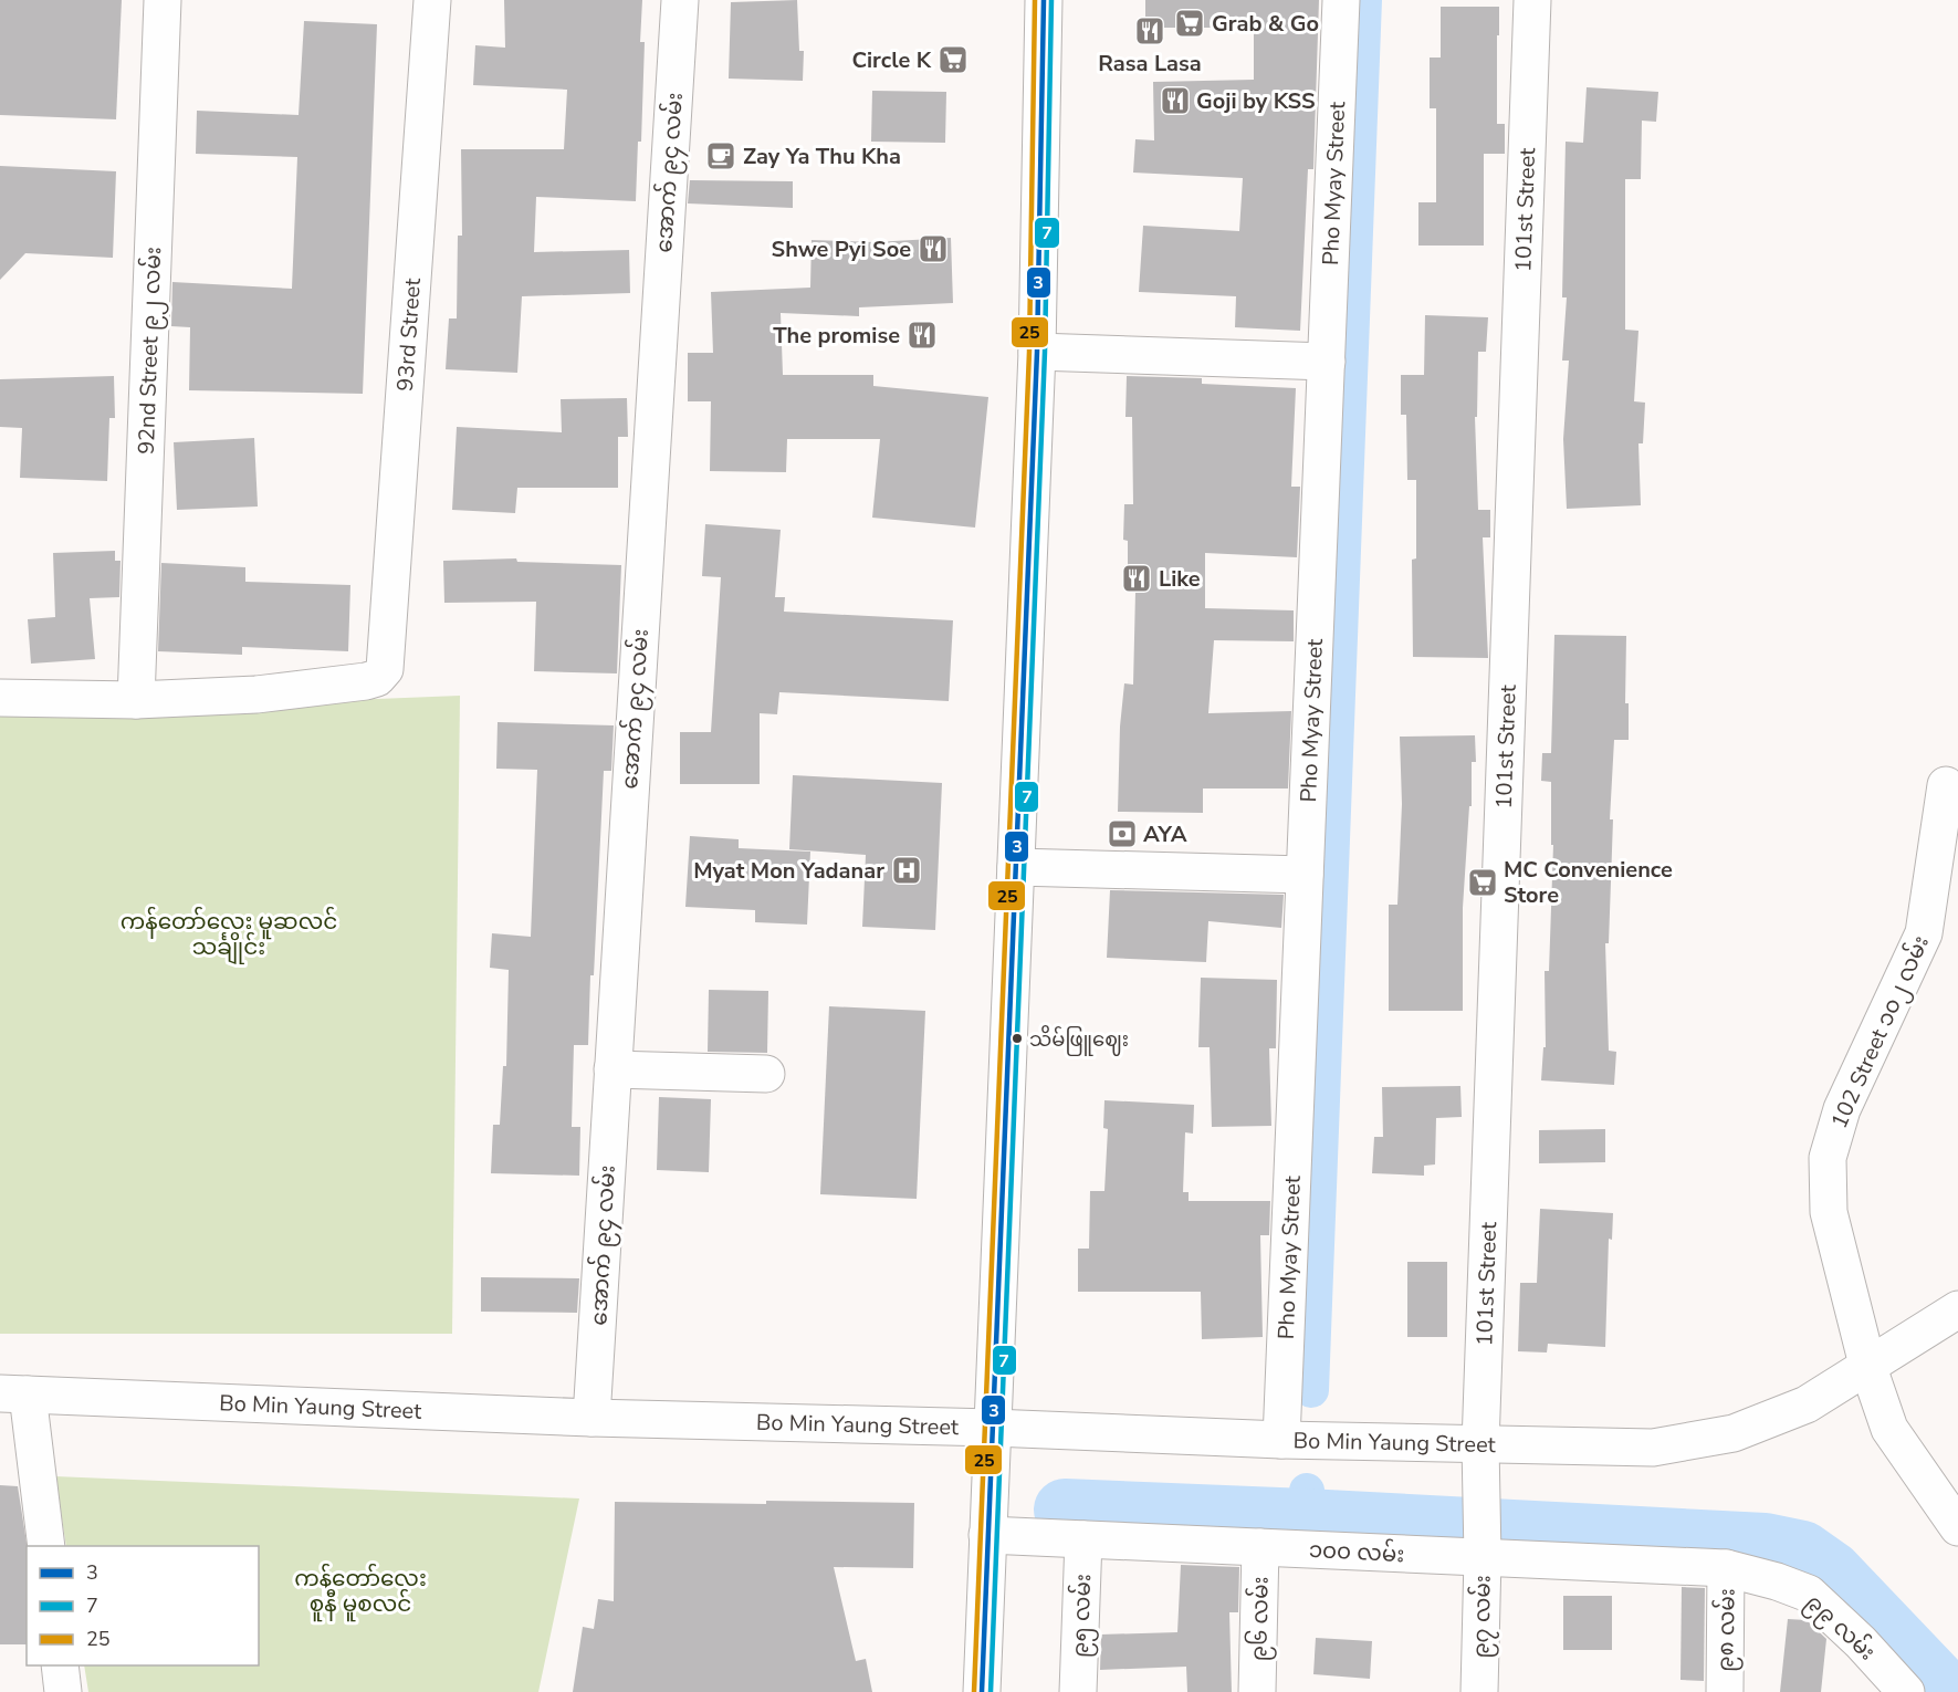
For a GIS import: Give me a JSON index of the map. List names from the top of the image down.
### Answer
{
  "streets": {
    "street": [
      "အောက် ၉၄ လမ်း",
      "Pho Myay Street",
      "101st Street",
      "93rd Street",
      "92nd Street ၉၂ လမ်း",
      "102 Street ၁၀၂ လမ်း",
      "Bo Min Yaung Street",
      "၁၀၀ လမ်း",
      "၉၅ လမ်း",
      "၉၇ လမ်း",
      "၉၆ လမ်း",
      "၉၉ လမ်း",
      "၉၈ လမ်း"
    ]
  },
  "crossings": [
    ["အောက် ၉၄ လမ်း", "Bo Min Yaung Street"],
    ["Pho Myay Street", "Bo Min Yaung Street"],
    ["101st Street", "Bo Min Yaung Street"],
    ["101st Street", "၉၇ လမ်း"],
    ["93rd Street", "92nd Street ၉၂ လမ်း"],
    ["102 Street ၁၀၂ လမ်း", "Bo Min Yaung Street"],
    ["၁၀၀ လမ်း", "၉၅ လမ်း"],
    ["၁၀၀ လမ်း", "၉၇ လမ်း"],
    ["၁၀၀ လမ်း", "၉၆ လမ်း"],
    ["၁၀၀ လမ်း", "၉၉ လမ်း"],
    ["၁၀၀ လမ်း", "၉၈ လမ်း"],
    ["၉၉ လမ်း", "၉၈ လမ်း"]
  ],
  "parks": ["ကန်တော်လေး မူဆလင် သင်္ချိုင်း", "ကန်တော်လေး စူနီ မူစလင်"],
  "places": {
    "supermarket": ["Grab & Go", "Circle K", "MC Convenience Store"],
    "restaurant": [
      "Rasa Lasa",
      "Goji by KSS",
      "Shwe Pyi Soe",
      "The promise",
      "Like"
    ],
    "cafe": ["Zay Ya Thu Kha"],
    "bank": ["AYA"],
    "hospital": ["Myat Mon Yadanar"],
    "other": ["သိမ်ဖြူဈေး"]
  },
  "lines": ["transit line 3", "transit line 7", "transit line 25"],
  "legend": ["3", "7", "25"]
}
